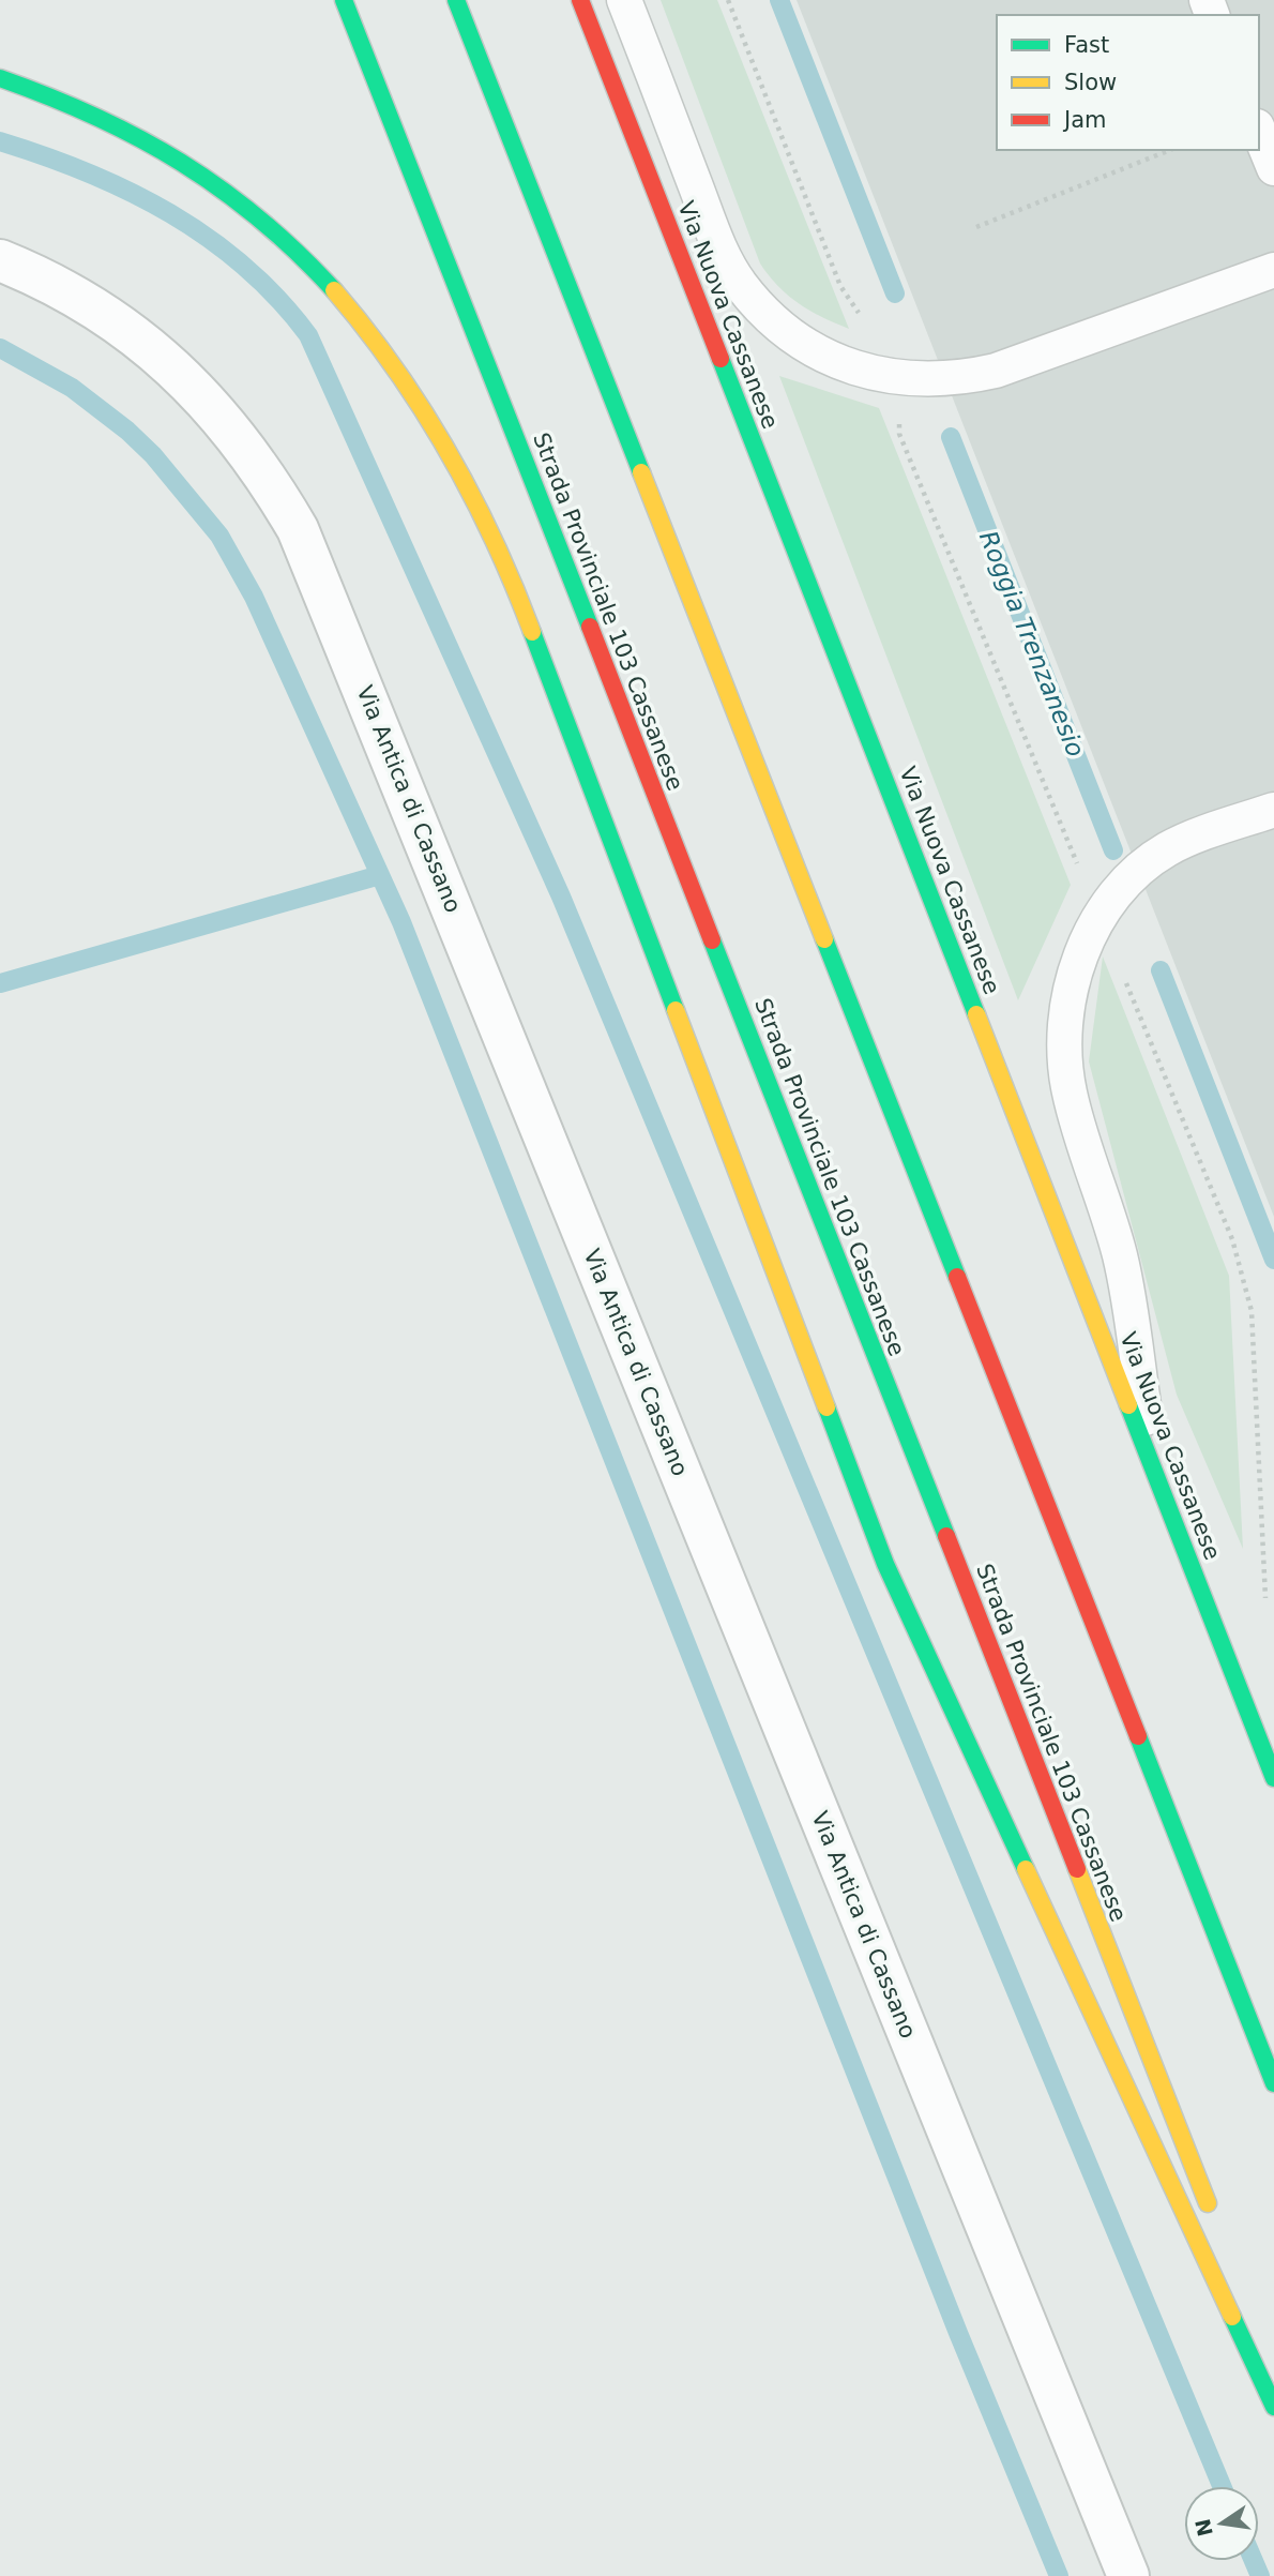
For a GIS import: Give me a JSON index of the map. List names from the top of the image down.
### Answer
{
  "streets": {
    "main road": ["Via Nuova Cassanese", "Strada Provinciale 103 Cassanese"],
    "street": ["Via Antica di Cassano"]
  },
  "water": ["Roggia Trenzanesio"],
  "legend": ["Fast", "Slow", "Jam"],
  "north": "left"
}
